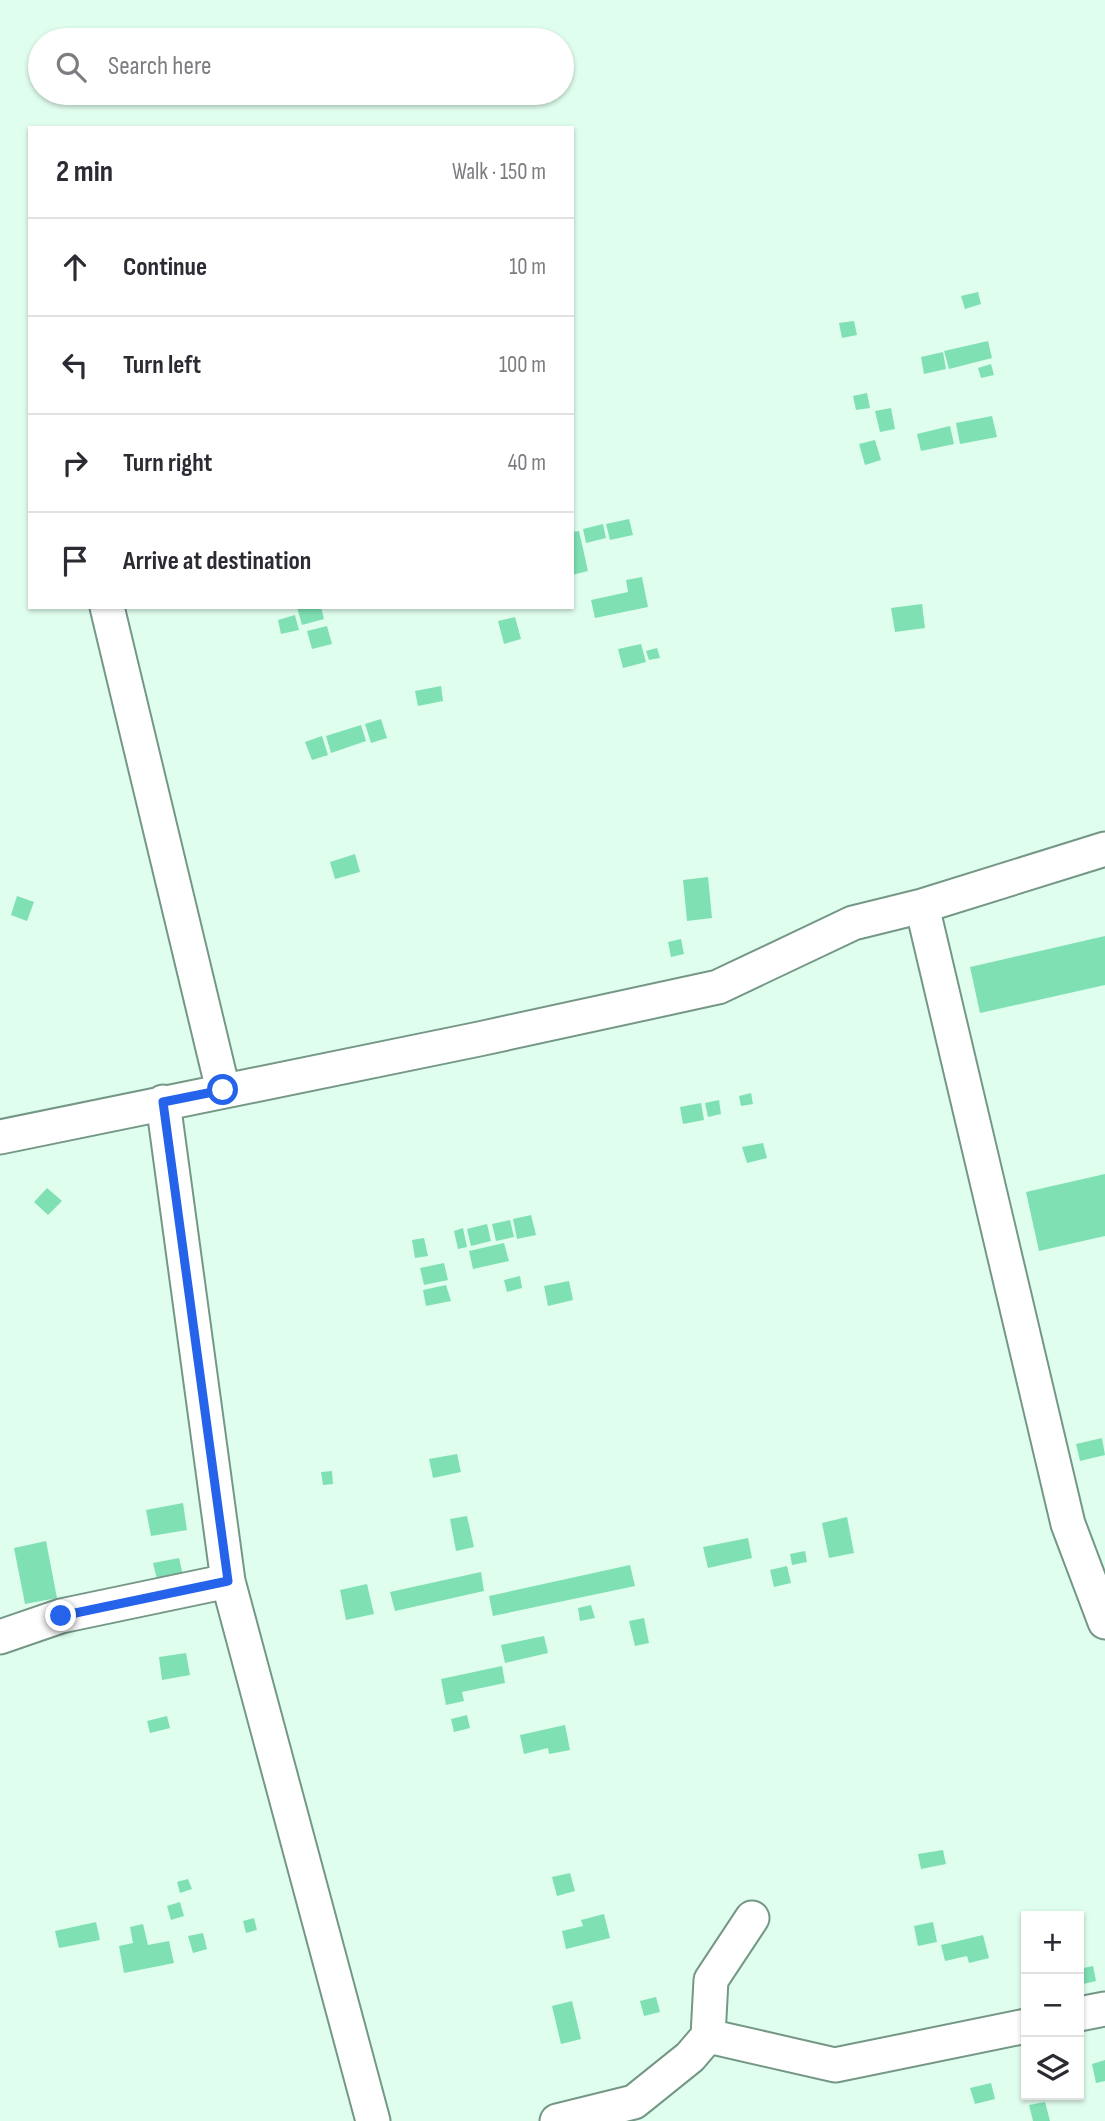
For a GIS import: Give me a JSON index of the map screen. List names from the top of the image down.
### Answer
{
  "page": {
    "search": "Search here",
    "heading": ["2 min", "Walk · 150 m"],
    "list": [
      ["Continue", "10 m"],
      ["Turn left", "100 m"],
      ["Turn right", "40 m"],
      "Arrive at destination"
    ],
    "map_buttons": ["+", "−"]
  }
}
